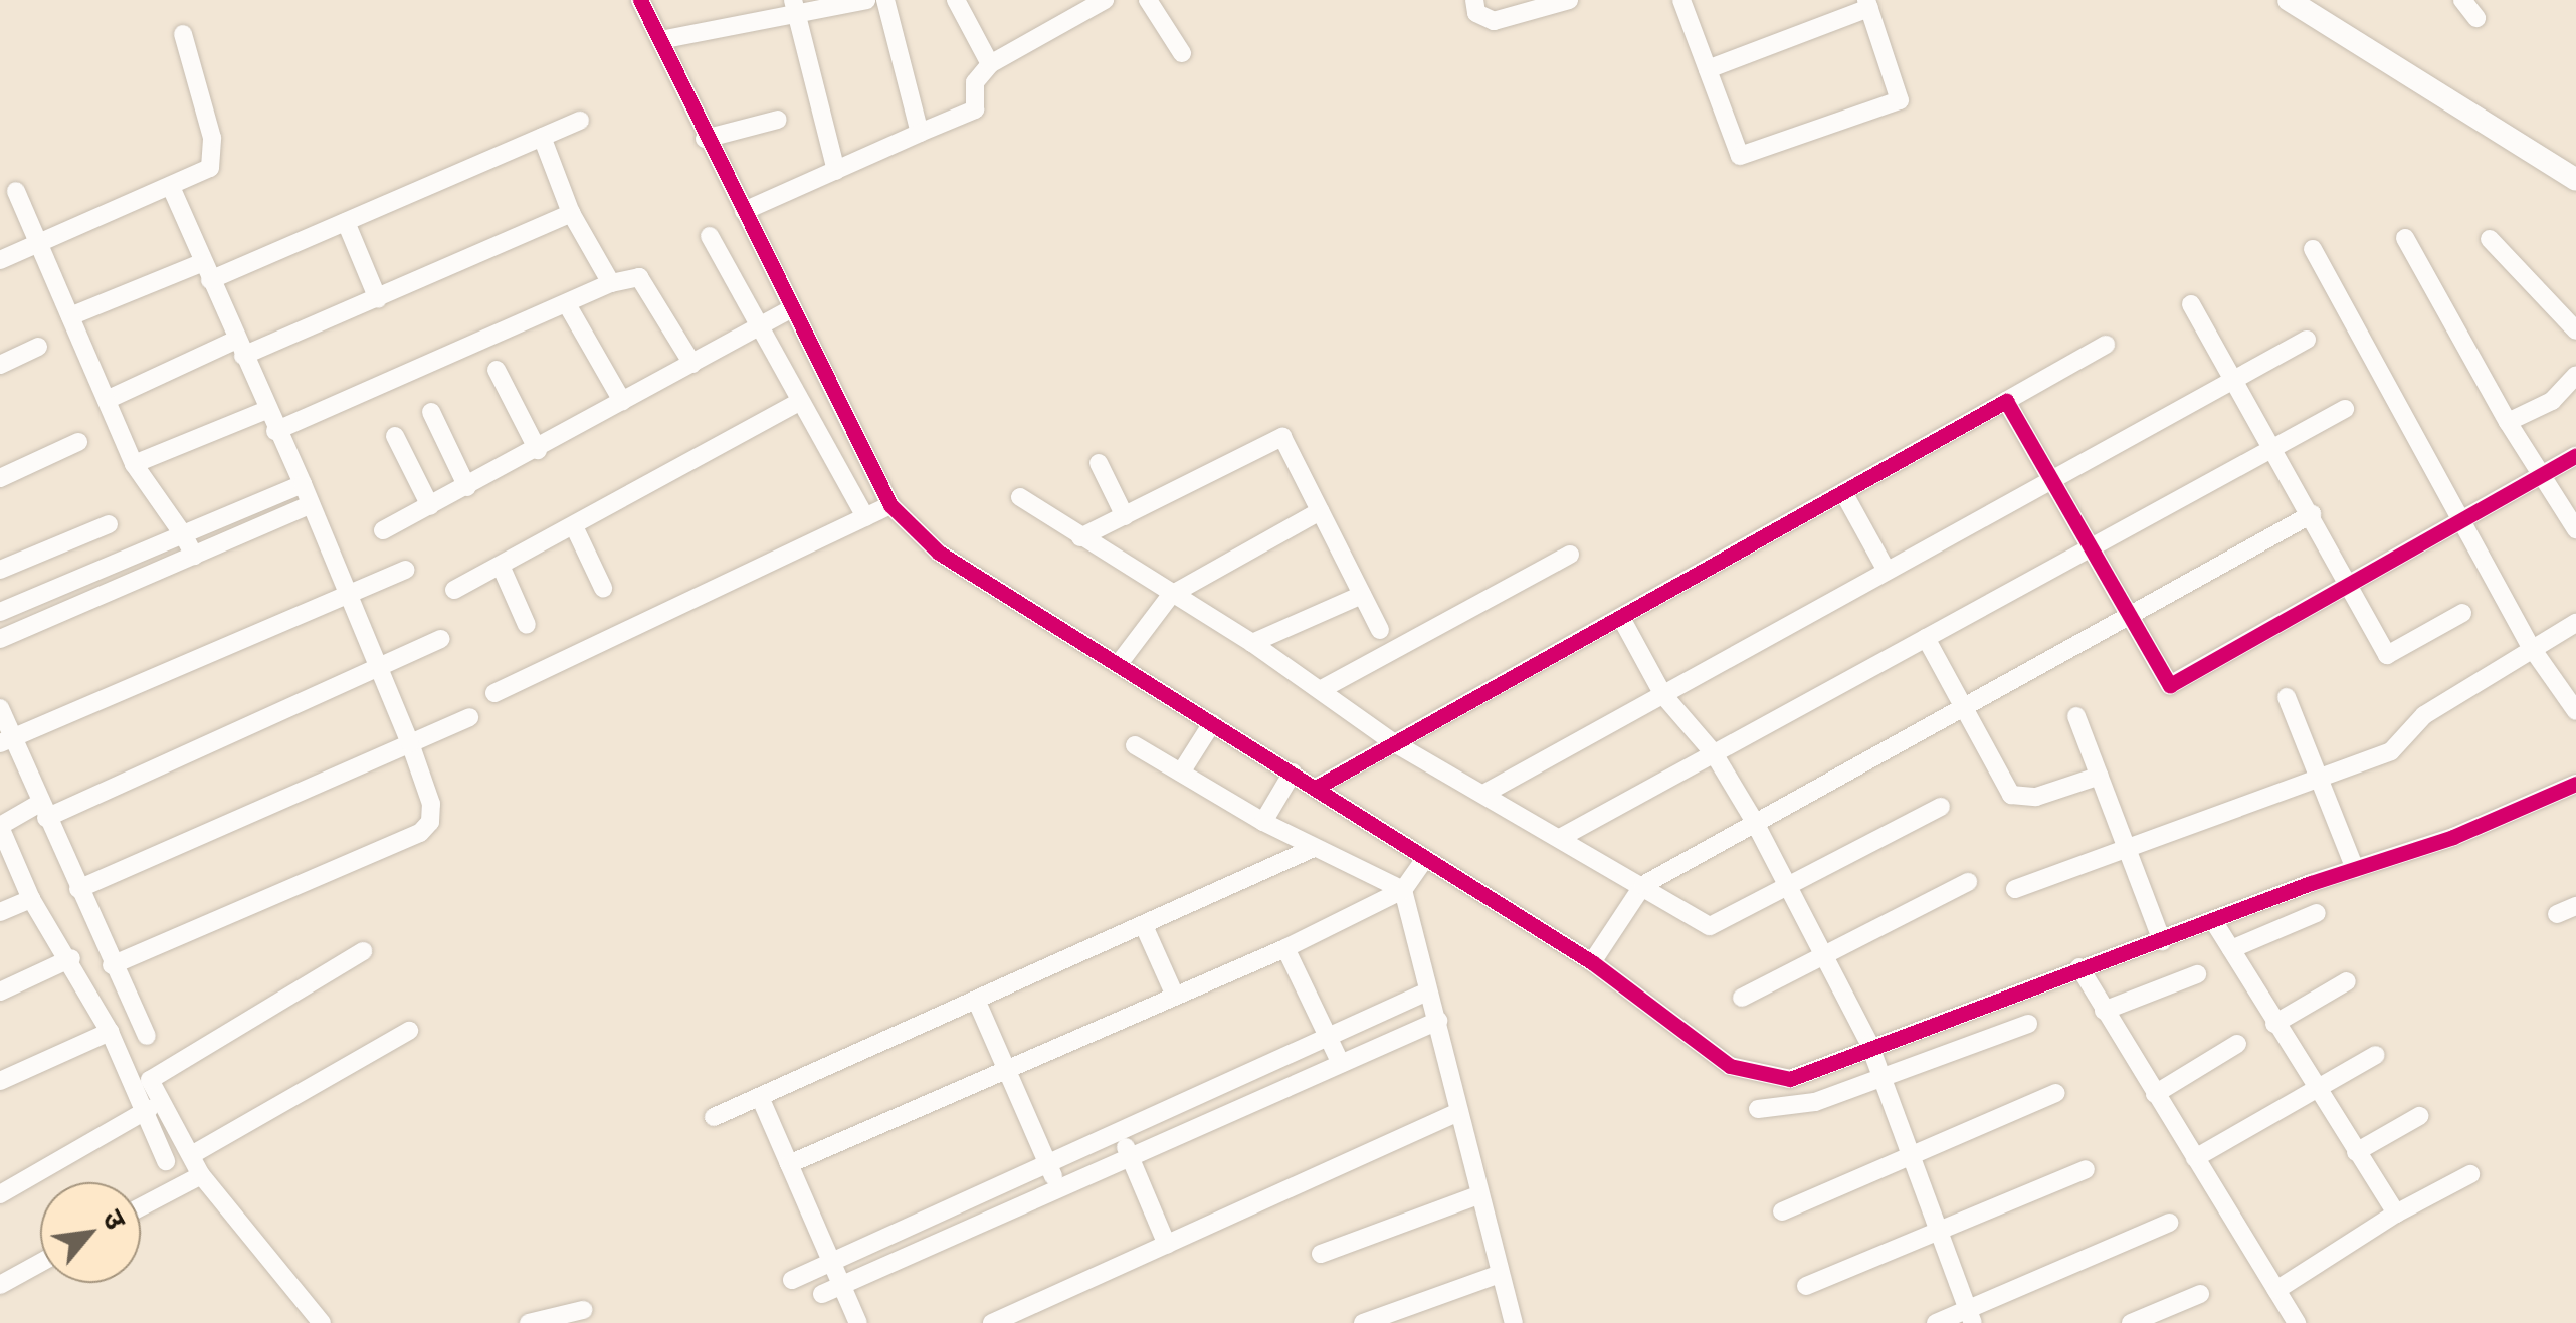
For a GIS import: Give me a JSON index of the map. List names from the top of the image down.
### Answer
{
  "north": "top right"
}
